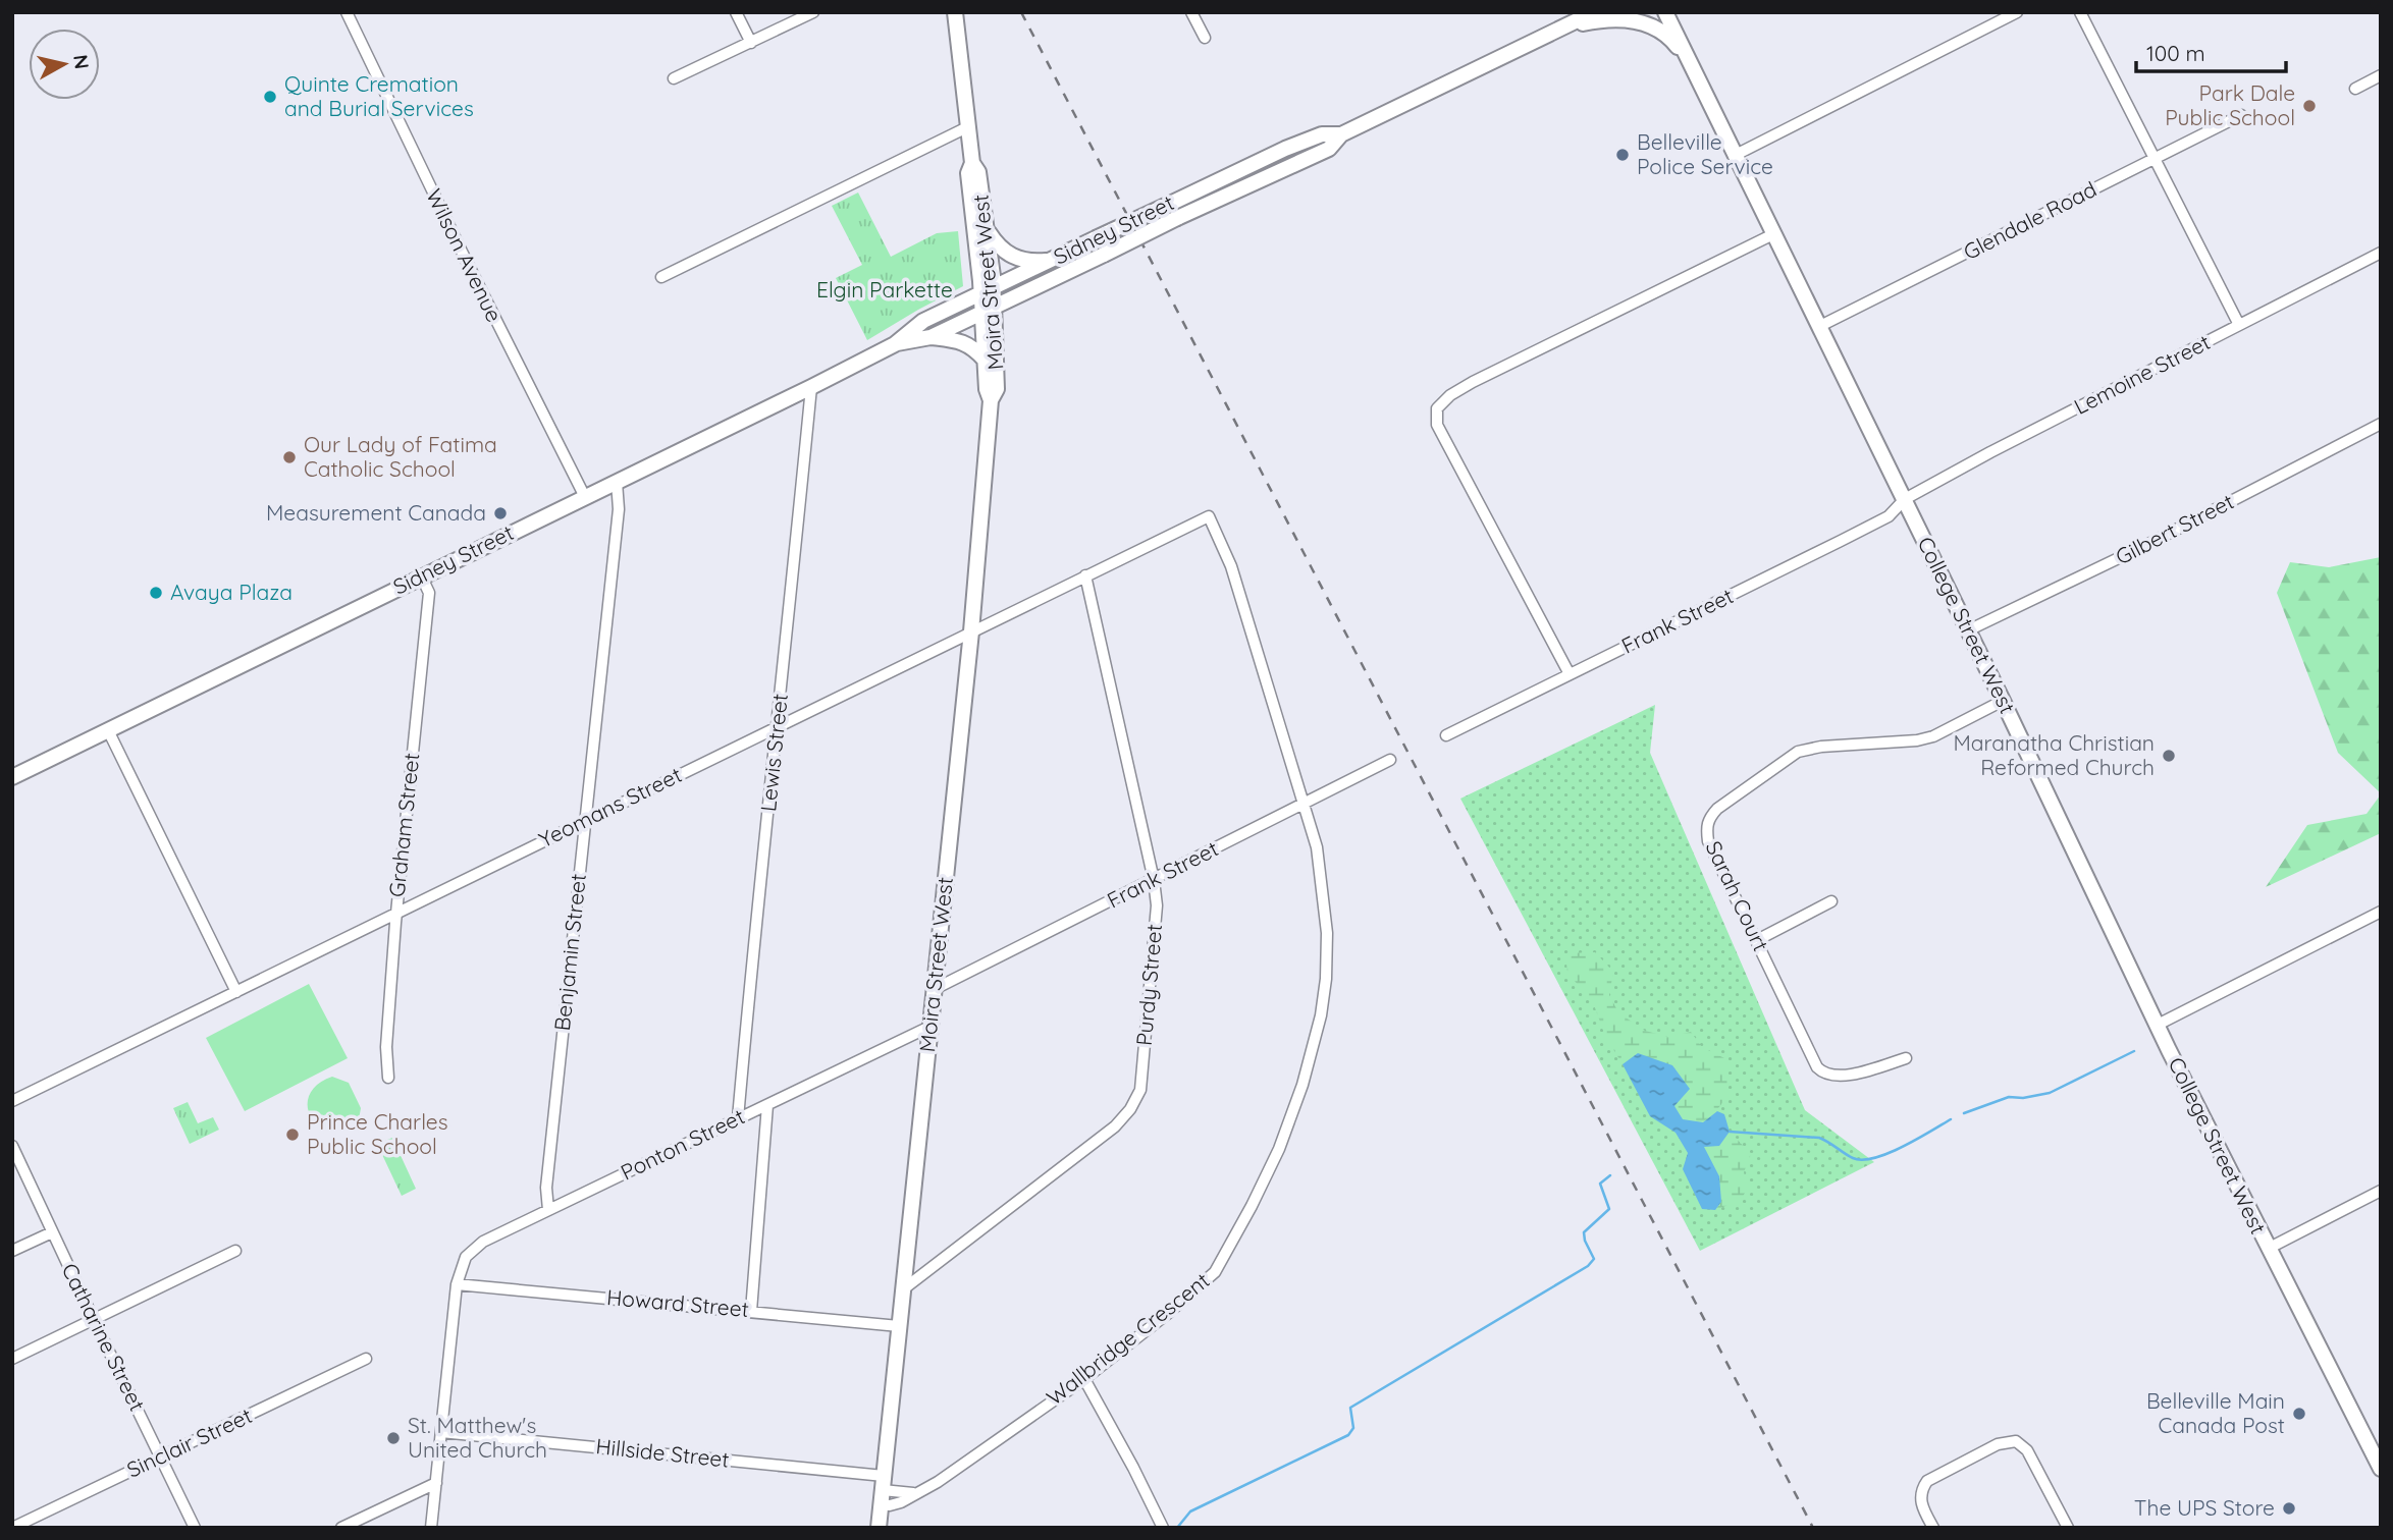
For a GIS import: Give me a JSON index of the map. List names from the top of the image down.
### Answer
{
  "streets": {
    "main road": ["Sidney Street", "Moira Street West", "College Street West"],
    "street": [
      "Glendale Road",
      "Wilson Avenue",
      "Lemoine Street",
      "Gilbert Street",
      "Frank Street",
      "Lewis Street",
      "Yeomans Street",
      "Graham Street",
      "Sarah Court",
      "Benjamin Street",
      "Purdy Street",
      "Ponton Street",
      "Howard Street",
      "Catharine Street",
      "Wallbridge Crescent",
      "Sinclair Street",
      "Hillside Street"
    ]
  },
  "crossings": [
    ["Glendale Road", "College Street West"],
    ["Sidney Street", "Wilson Avenue"],
    ["Sidney Street", "Moira Street West"],
    ["Sidney Street", "Lewis Street"],
    ["Sidney Street", "Graham Street"],
    ["Sidney Street", "Benjamin Street"],
    ["Moira Street West", "Frank Street"],
    ["Moira Street West", "Yeomans Street"],
    ["Moira Street West", "Purdy Street"],
    ["Moira Street West", "Ponton Street"],
    ["Moira Street West", "Howard Street"],
    ["Moira Street West", "Wallbridge Crescent"],
    ["Moira Street West", "Hillside Street"],
    ["Lemoine Street", "Frank Street"],
    ["Lemoine Street", "College Street West"],
    ["Gilbert Street", "College Street West"],
    ["Frank Street", "College Street West"],
    ["Frank Street", "Purdy Street"],
    ["Frank Street", "Wallbridge Crescent"],
    ["College Street West", "Sarah Court"],
    ["Lewis Street", "Yeomans Street"],
    ["Lewis Street", "Ponton Street"],
    ["Yeomans Street", "Graham Street"],
    ["Yeomans Street", "Benjamin Street"],
    ["Yeomans Street", "Purdy Street"],
    ["Yeomans Street", "Wallbridge Crescent"],
    ["Benjamin Street", "Ponton Street"],
    ["Ponton Street", "Howard Street"],
    ["Ponton Street", "Hillside Street"],
    ["Catharine Street", "Sinclair Street"],
    ["Wallbridge Crescent", "Hillside Street"]
  ],
  "parks": ["Elgin Parkette"],
  "places": [
    "Quinte Cremation and Burial Services",
    "Park Dale Public School",
    "Belleville Police Service",
    "Our Lady of Fatima Catholic School",
    "Measurement Canada",
    "Avaya Plaza",
    "Maranatha Christian Reformed Church",
    "Prince Charles Public School",
    "Belleville Main Canada Post",
    "St. Matthew's United Church",
    "The UPS Store"
  ],
  "scale_bar": "100 m",
  "north": "right"
}
